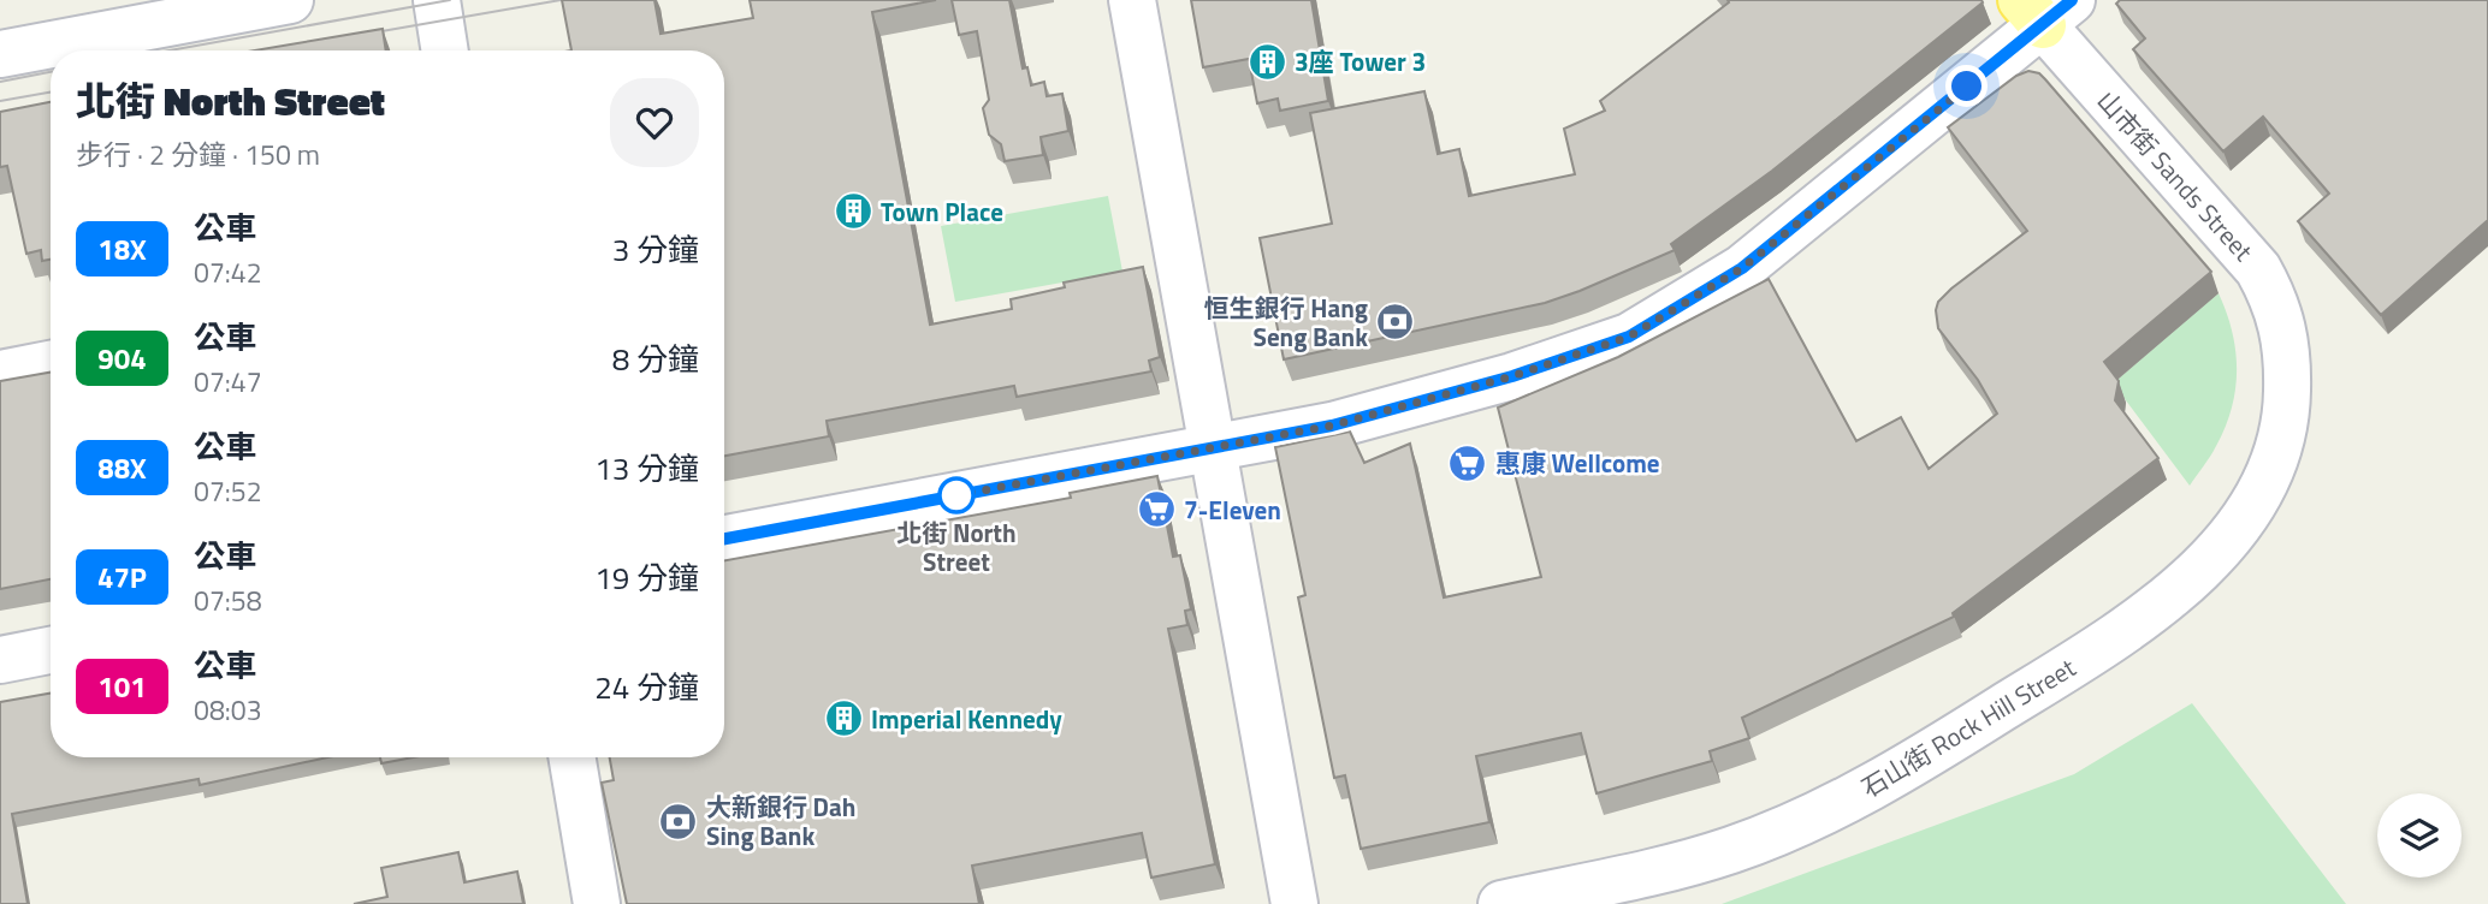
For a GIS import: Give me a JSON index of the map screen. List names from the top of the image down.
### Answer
{
  "streets": {
    "main road": ["山市街 Sands Street", "石山街 Rock Hill Street"]
  },
  "crossings": [
    ["山市街 Sands Street", "石山街 Rock Hill Street"]
  ],
  "places": {
    "building": ["3座 Tower 3", "Town Place", "Imperial Kennedy"],
    "bank": ["恒生銀行 Hang Seng Bank", "大新銀行 Dah Sing Bank"],
    "supermarket": ["惠康 Wellcome", "7-Eleven"],
    "other": ["北街 North Street"]
  },
  "lines": ["bus line 18X"],
  "page": {
    "heading": ["北街 North Street", "步行 · 2 分鐘 · 150 m"],
    "list": [
      {
        "mark": "18X",
        "name": "公車",
        "note": "07:42",
        "value": "3 分鐘"
      },
      {
        "mark": "904",
        "name": "公車",
        "note": "07:47",
        "value": "8 分鐘"
      },
      {
        "mark": "88X",
        "name": "公車",
        "note": "07:52",
        "value": "13 分鐘"
      },
      {
        "mark": "47P",
        "name": "公車",
        "note": "07:58",
        "value": "19 分鐘"
      },
      {
        "mark": "101",
        "name": "公車",
        "note": "08:03",
        "value": "24 分鐘"
      }
    ]
  }
}
